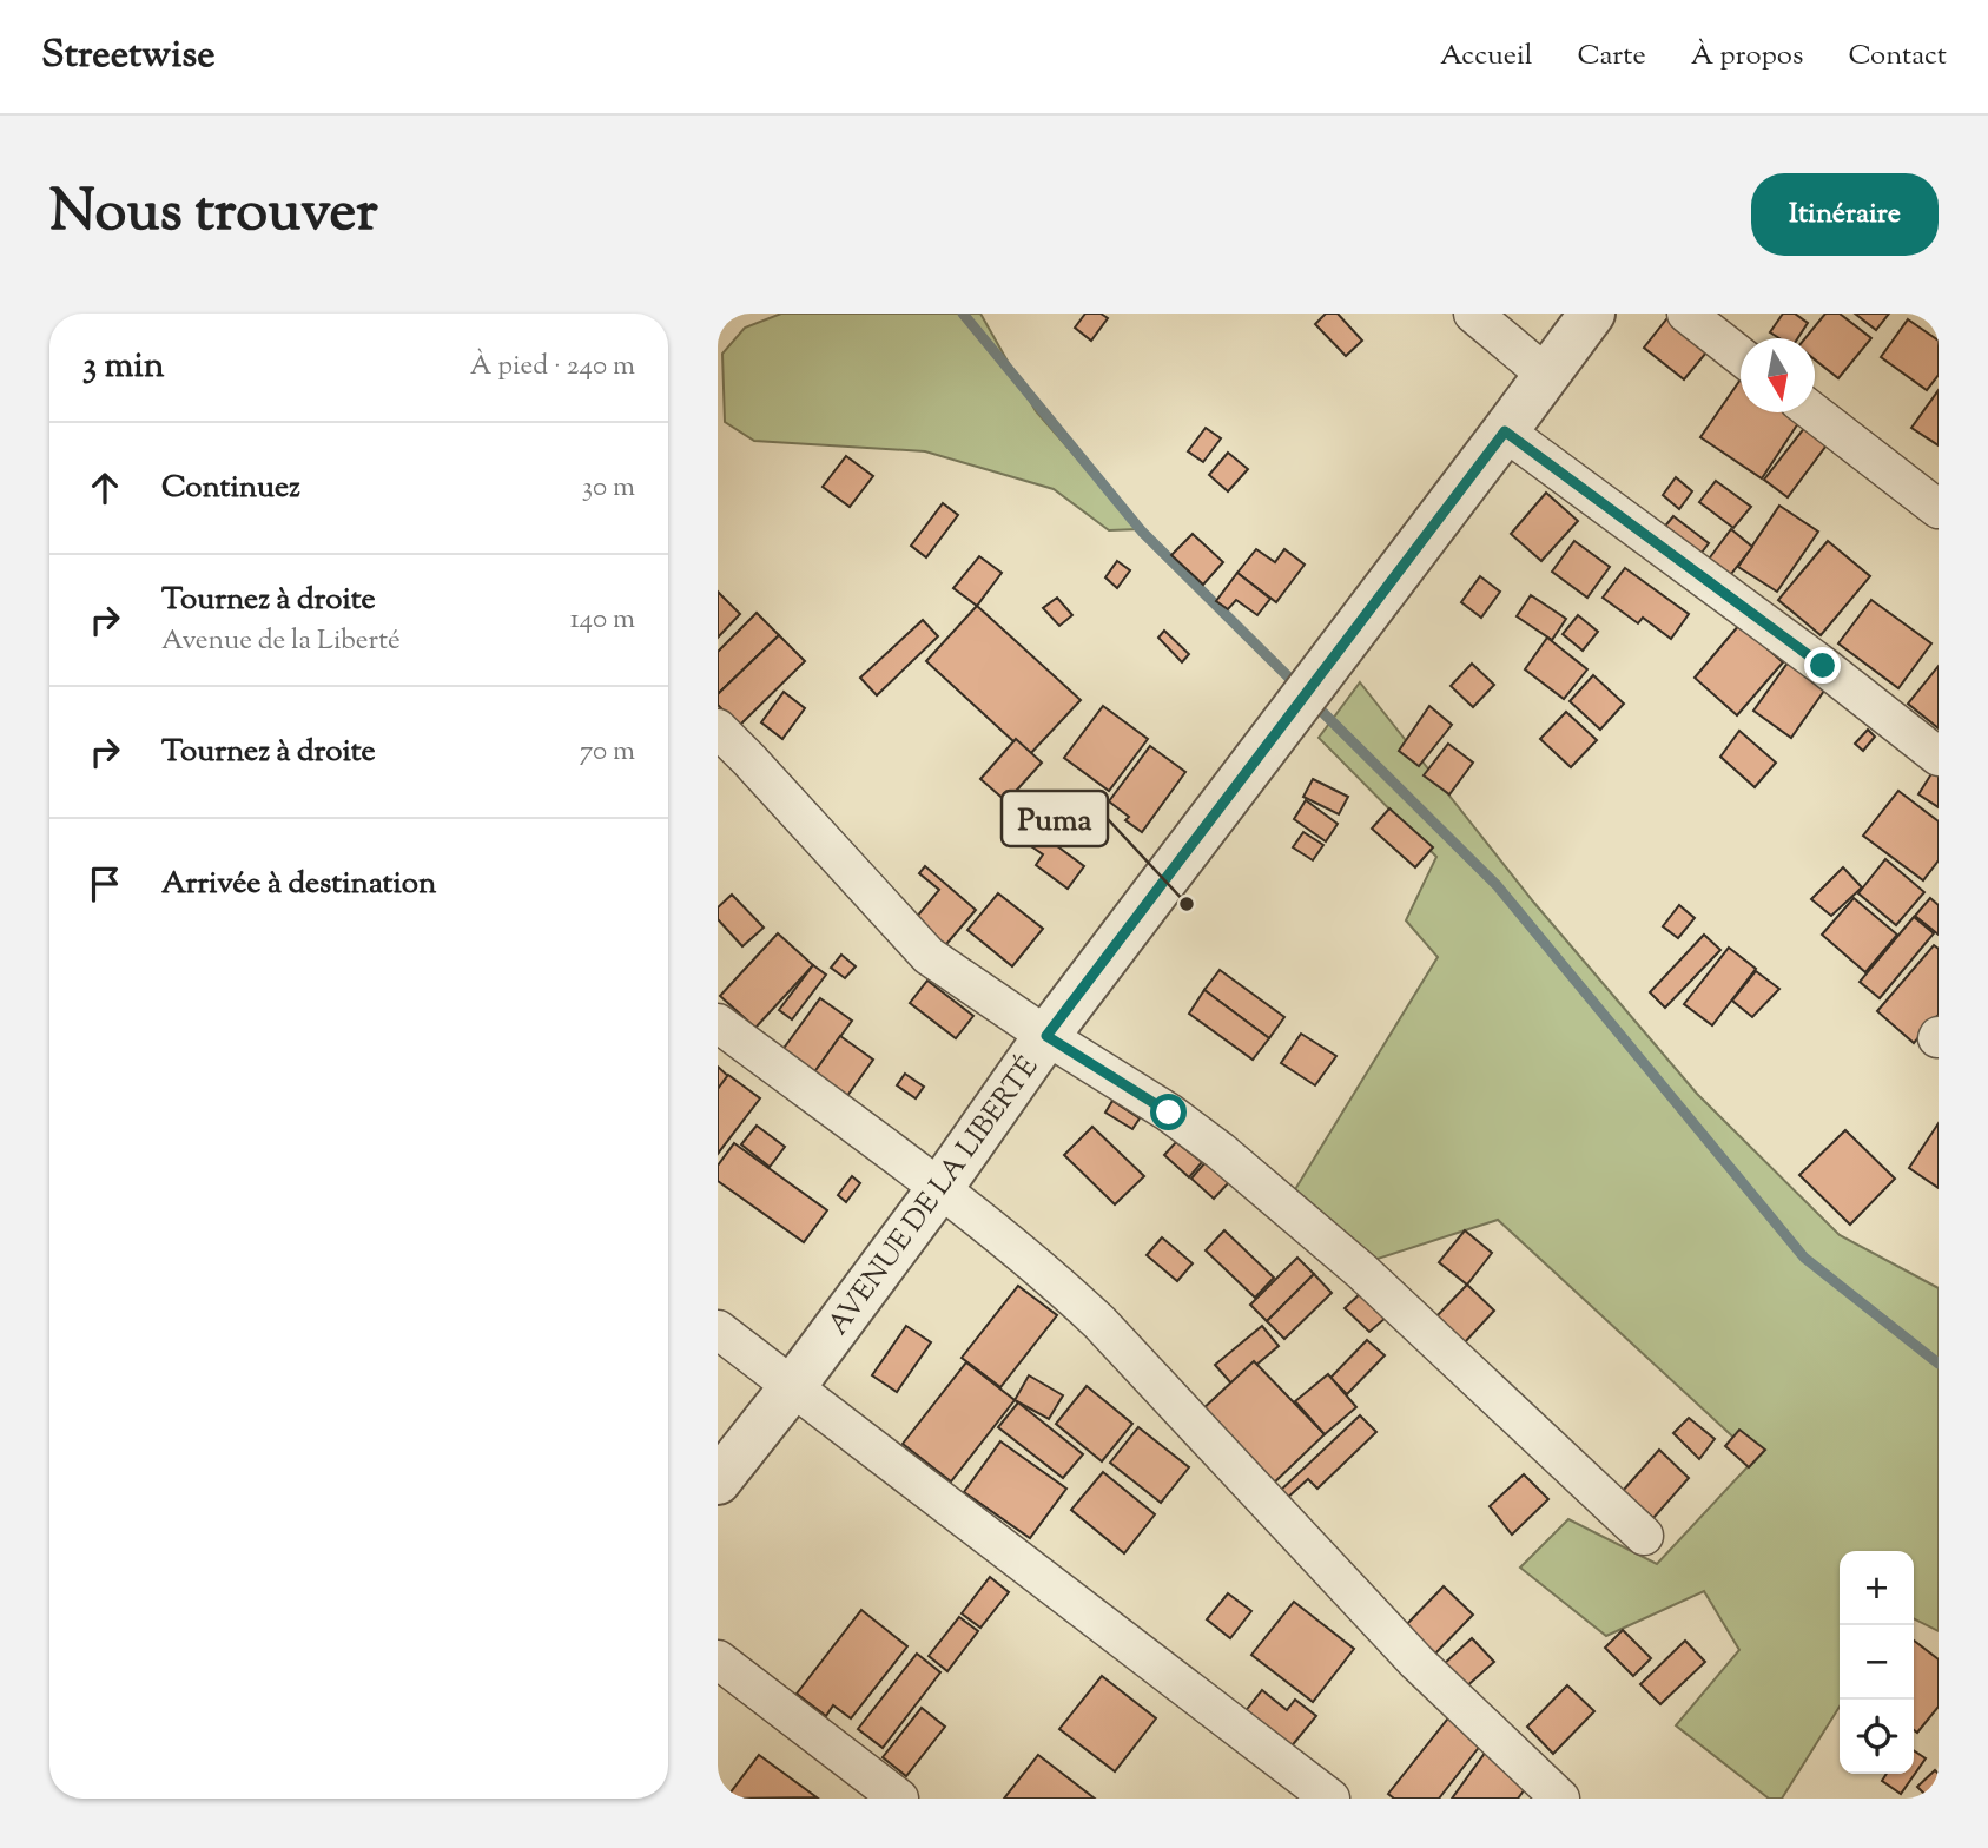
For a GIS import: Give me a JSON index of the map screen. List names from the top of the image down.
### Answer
{
  "streets": {
    "street": ["AVENUE DE LA LIBERTÉ"]
  },
  "places": ["Puma"],
  "north": "bottom",
  "page": {
    "header": "Streetwise",
    "nav": [
      "Accueil",
      "Carte",
      "À propos",
      "Contact"
    ],
    "title": "Nous trouver",
    "buttons": "Itinéraire",
    "heading": ["3 min", "À pied · 240 m"],
    "list": [
      ["Continuez", "30 m"],
      ["Tournez à droite", "Avenue de la Liberté", "140 m"],
      ["Tournez à droite", "70 m"],
      "Arrivée à destination"
    ],
    "map_buttons": ["+", "−"]
  }
}
